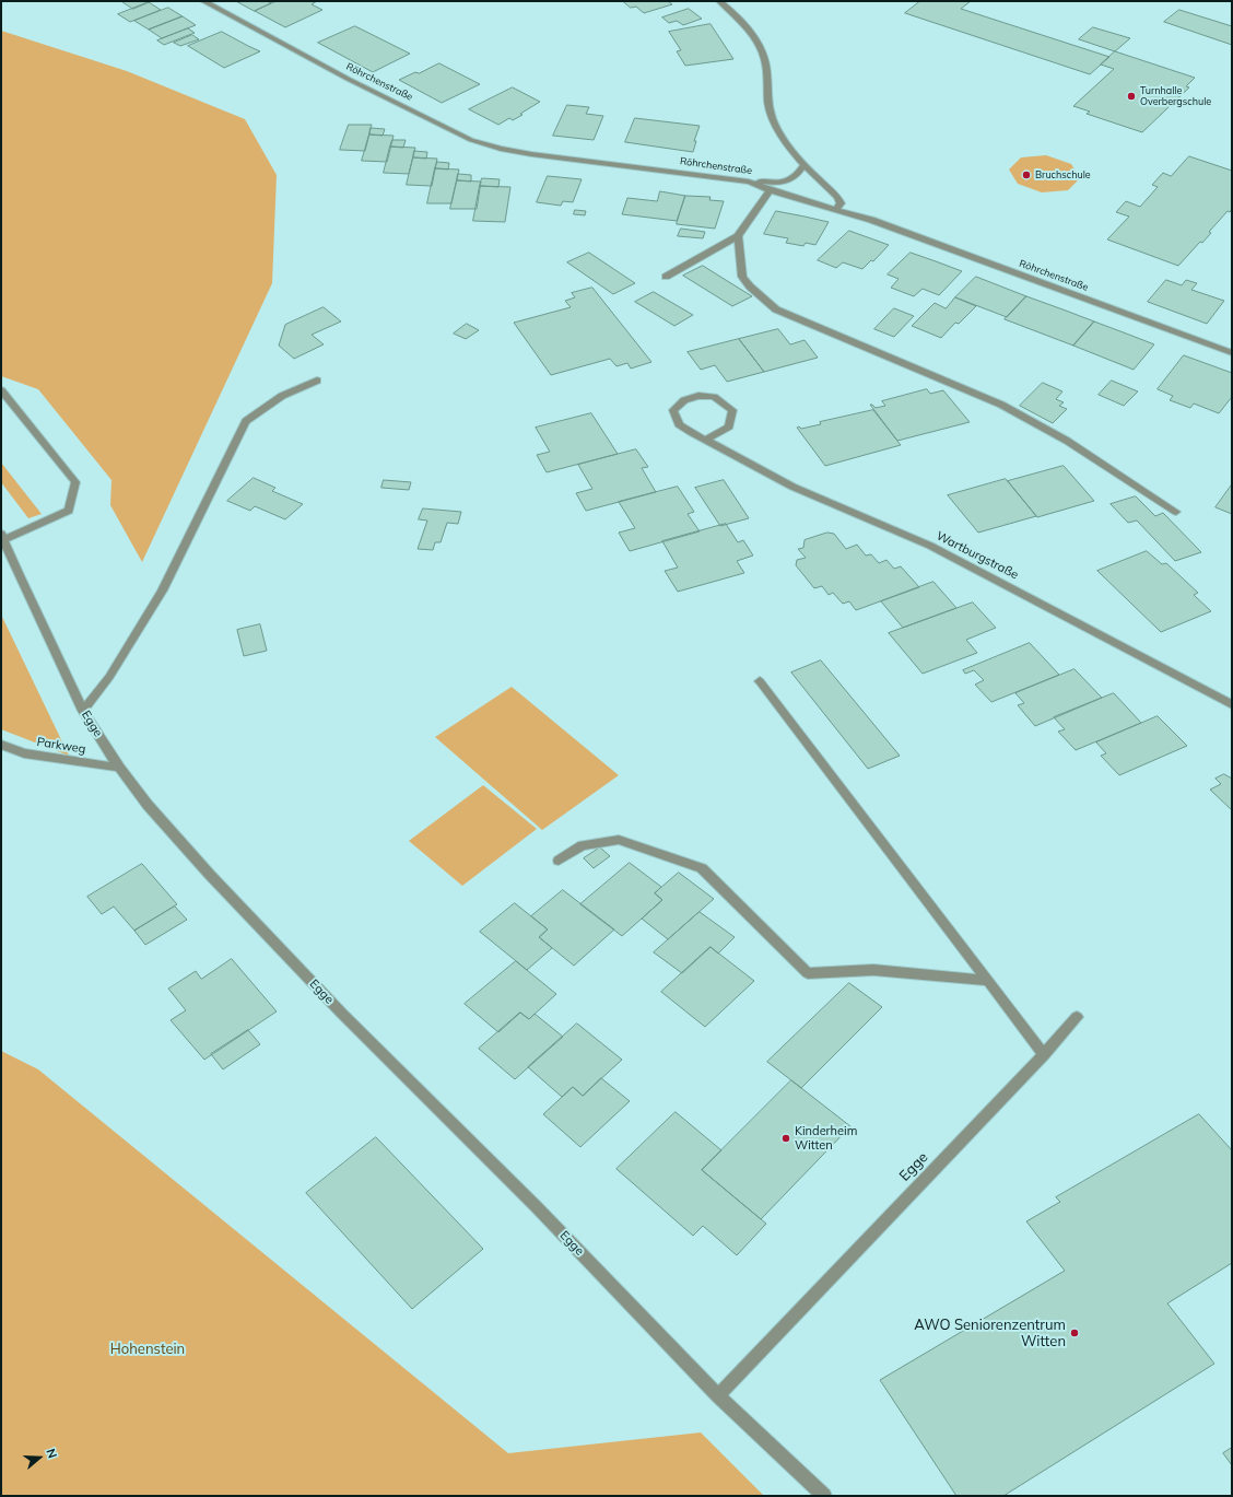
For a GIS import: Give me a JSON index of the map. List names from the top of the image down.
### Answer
{
  "streets": {
    "street": [
      "Röhrchenstraße",
      "Wartburgstraße",
      "Egge",
      "Parkweg"
    ]
  },
  "crossings": [
    ["Egge", "Parkweg"]
  ],
  "parks": ["Hohenstein"],
  "places": [
    "Turnhalle Overbergschule",
    "Bruchschule",
    "Kinderheim Witten",
    "AWO Seniorenzentrum Witten"
  ],
  "north": "right"
}
